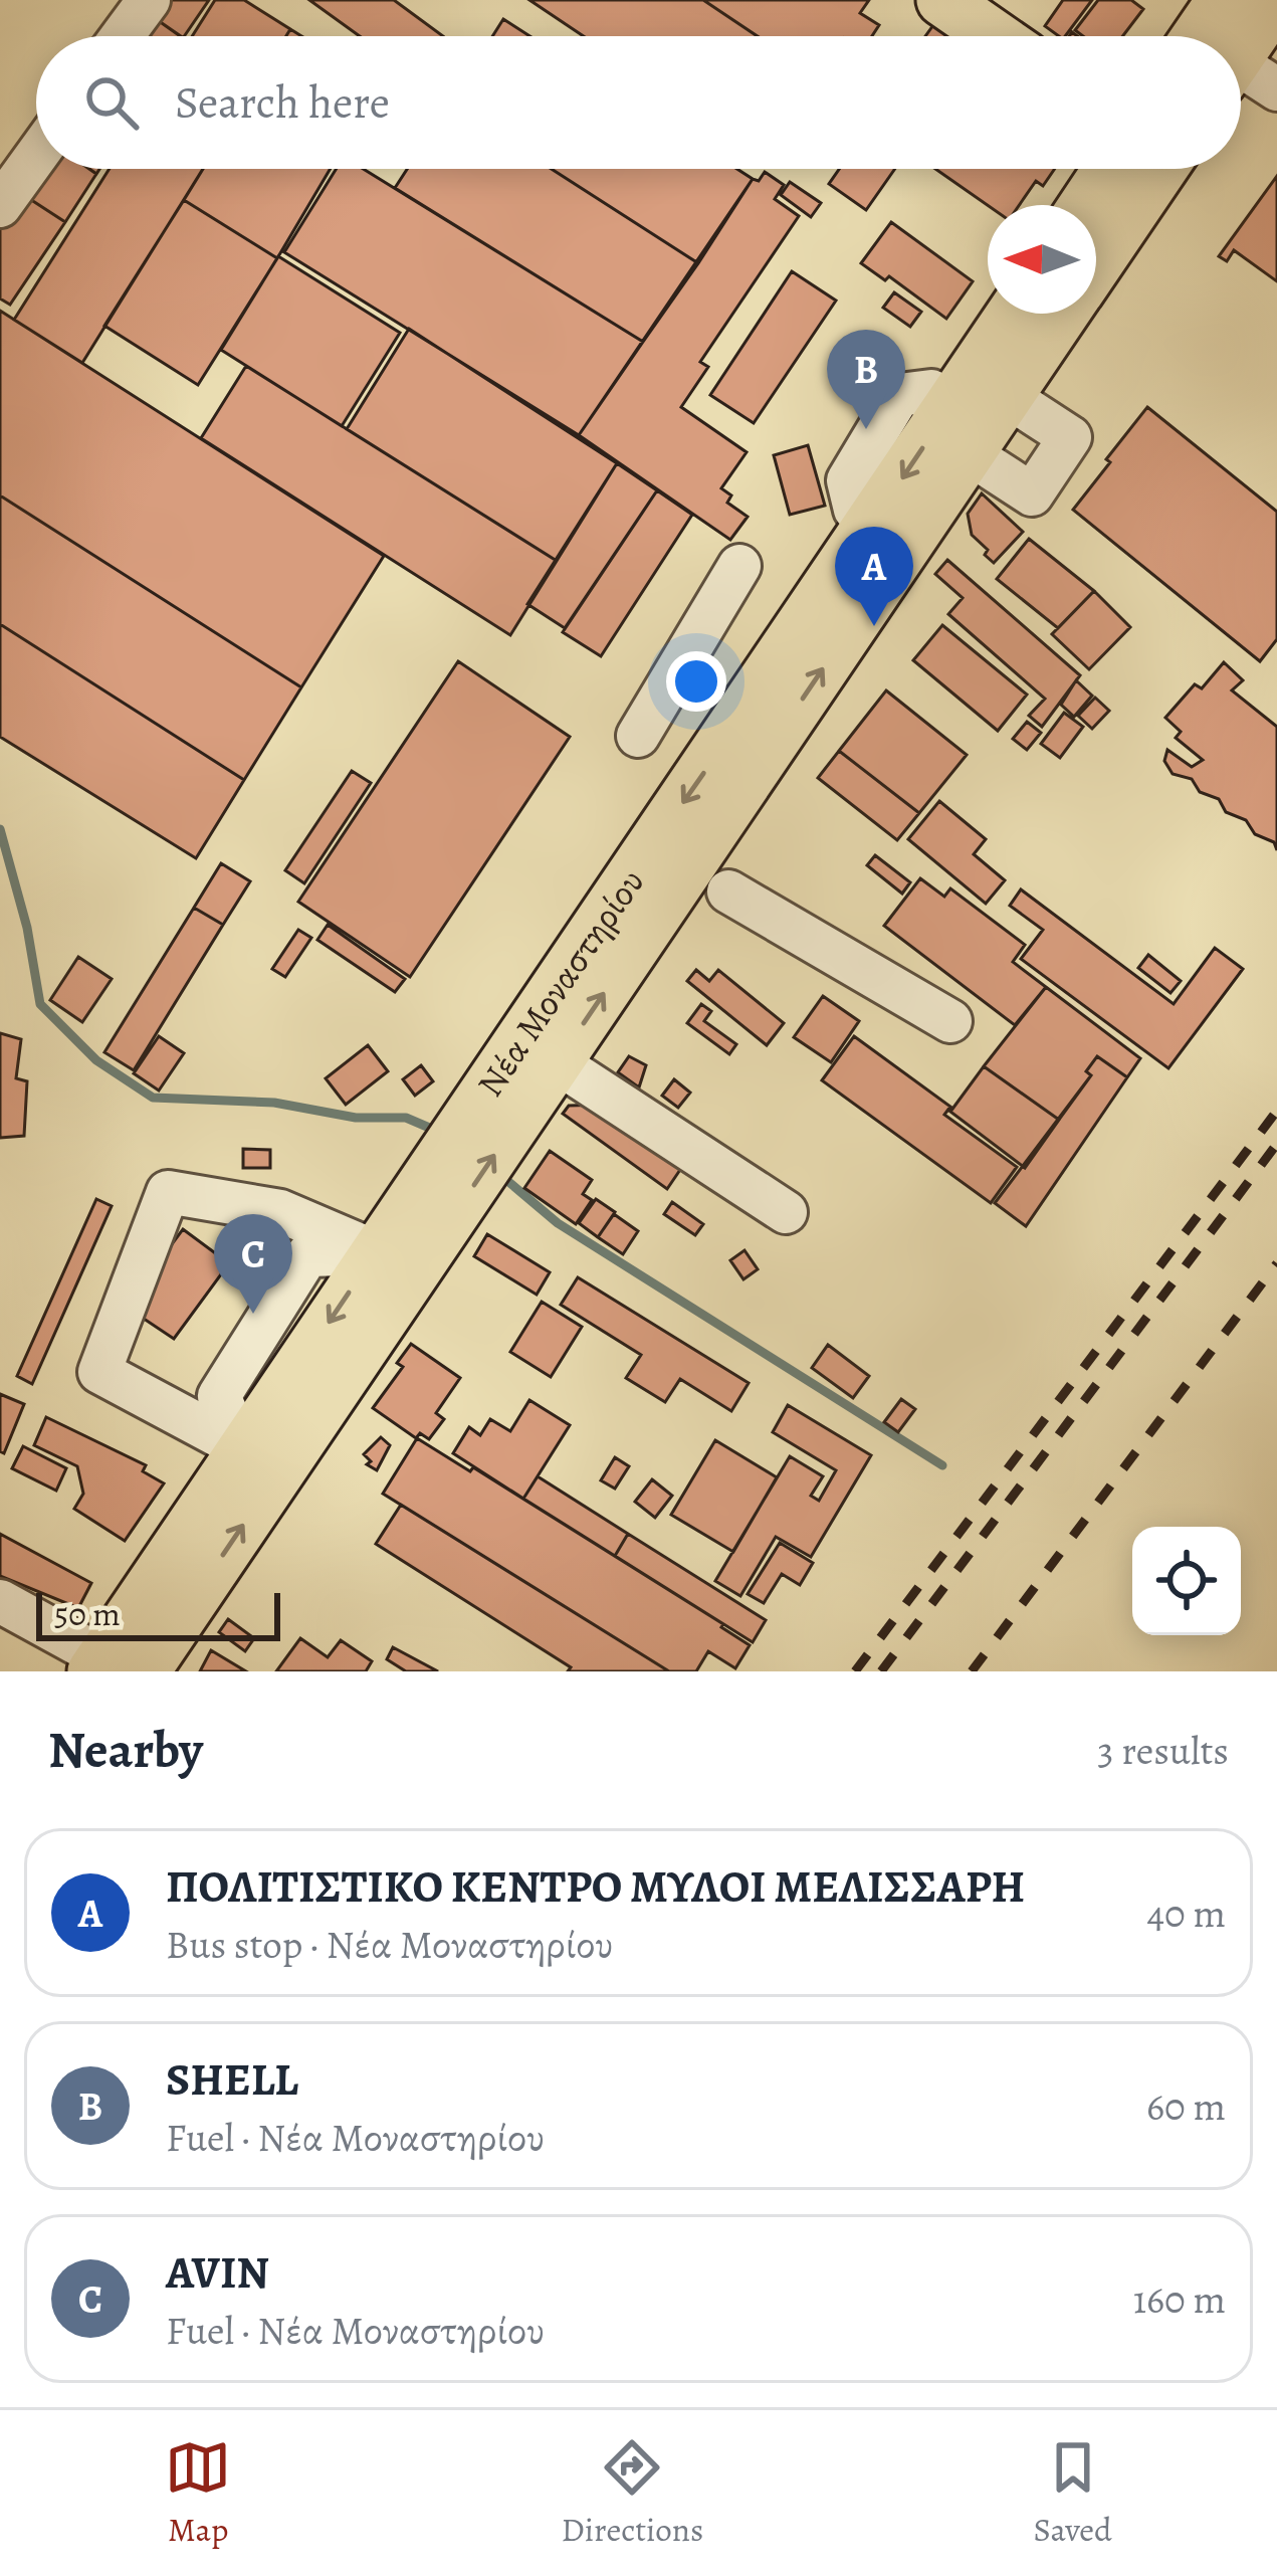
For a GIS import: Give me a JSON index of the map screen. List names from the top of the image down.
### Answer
{
  "streets": {
    "main road": ["Νέα Μοναστηρίου"]
  },
  "scale_bar": "50 m",
  "north": "left",
  "page": {
    "search": "Search here",
    "pins": ["B", "A", "C"],
    "scale": "50 m",
    "heading": ["Nearby", "3 results"],
    "list": [
      {
        "mark": "A",
        "name": "ΠΟΛΙΤΙΣΤΙΚΟ ΚΕΝΤΡΟ ΜΥΛΟΙ ΜΕΛΙΣΣΑΡΗ",
        "note": "Bus stop · Νέα Μοναστηρίου",
        "value": "40 m"
      },
      {
        "mark": "B",
        "name": "SHELL",
        "note": "Fuel · Νέα Μοναστηρίου",
        "value": "60 m"
      },
      {
        "mark": "C",
        "name": "AVIN",
        "note": "Fuel · Νέα Μοναστηρίου",
        "value": "160 m"
      }
    ],
    "nav": ["Map", "Directions", "Saved"]
  }
}
